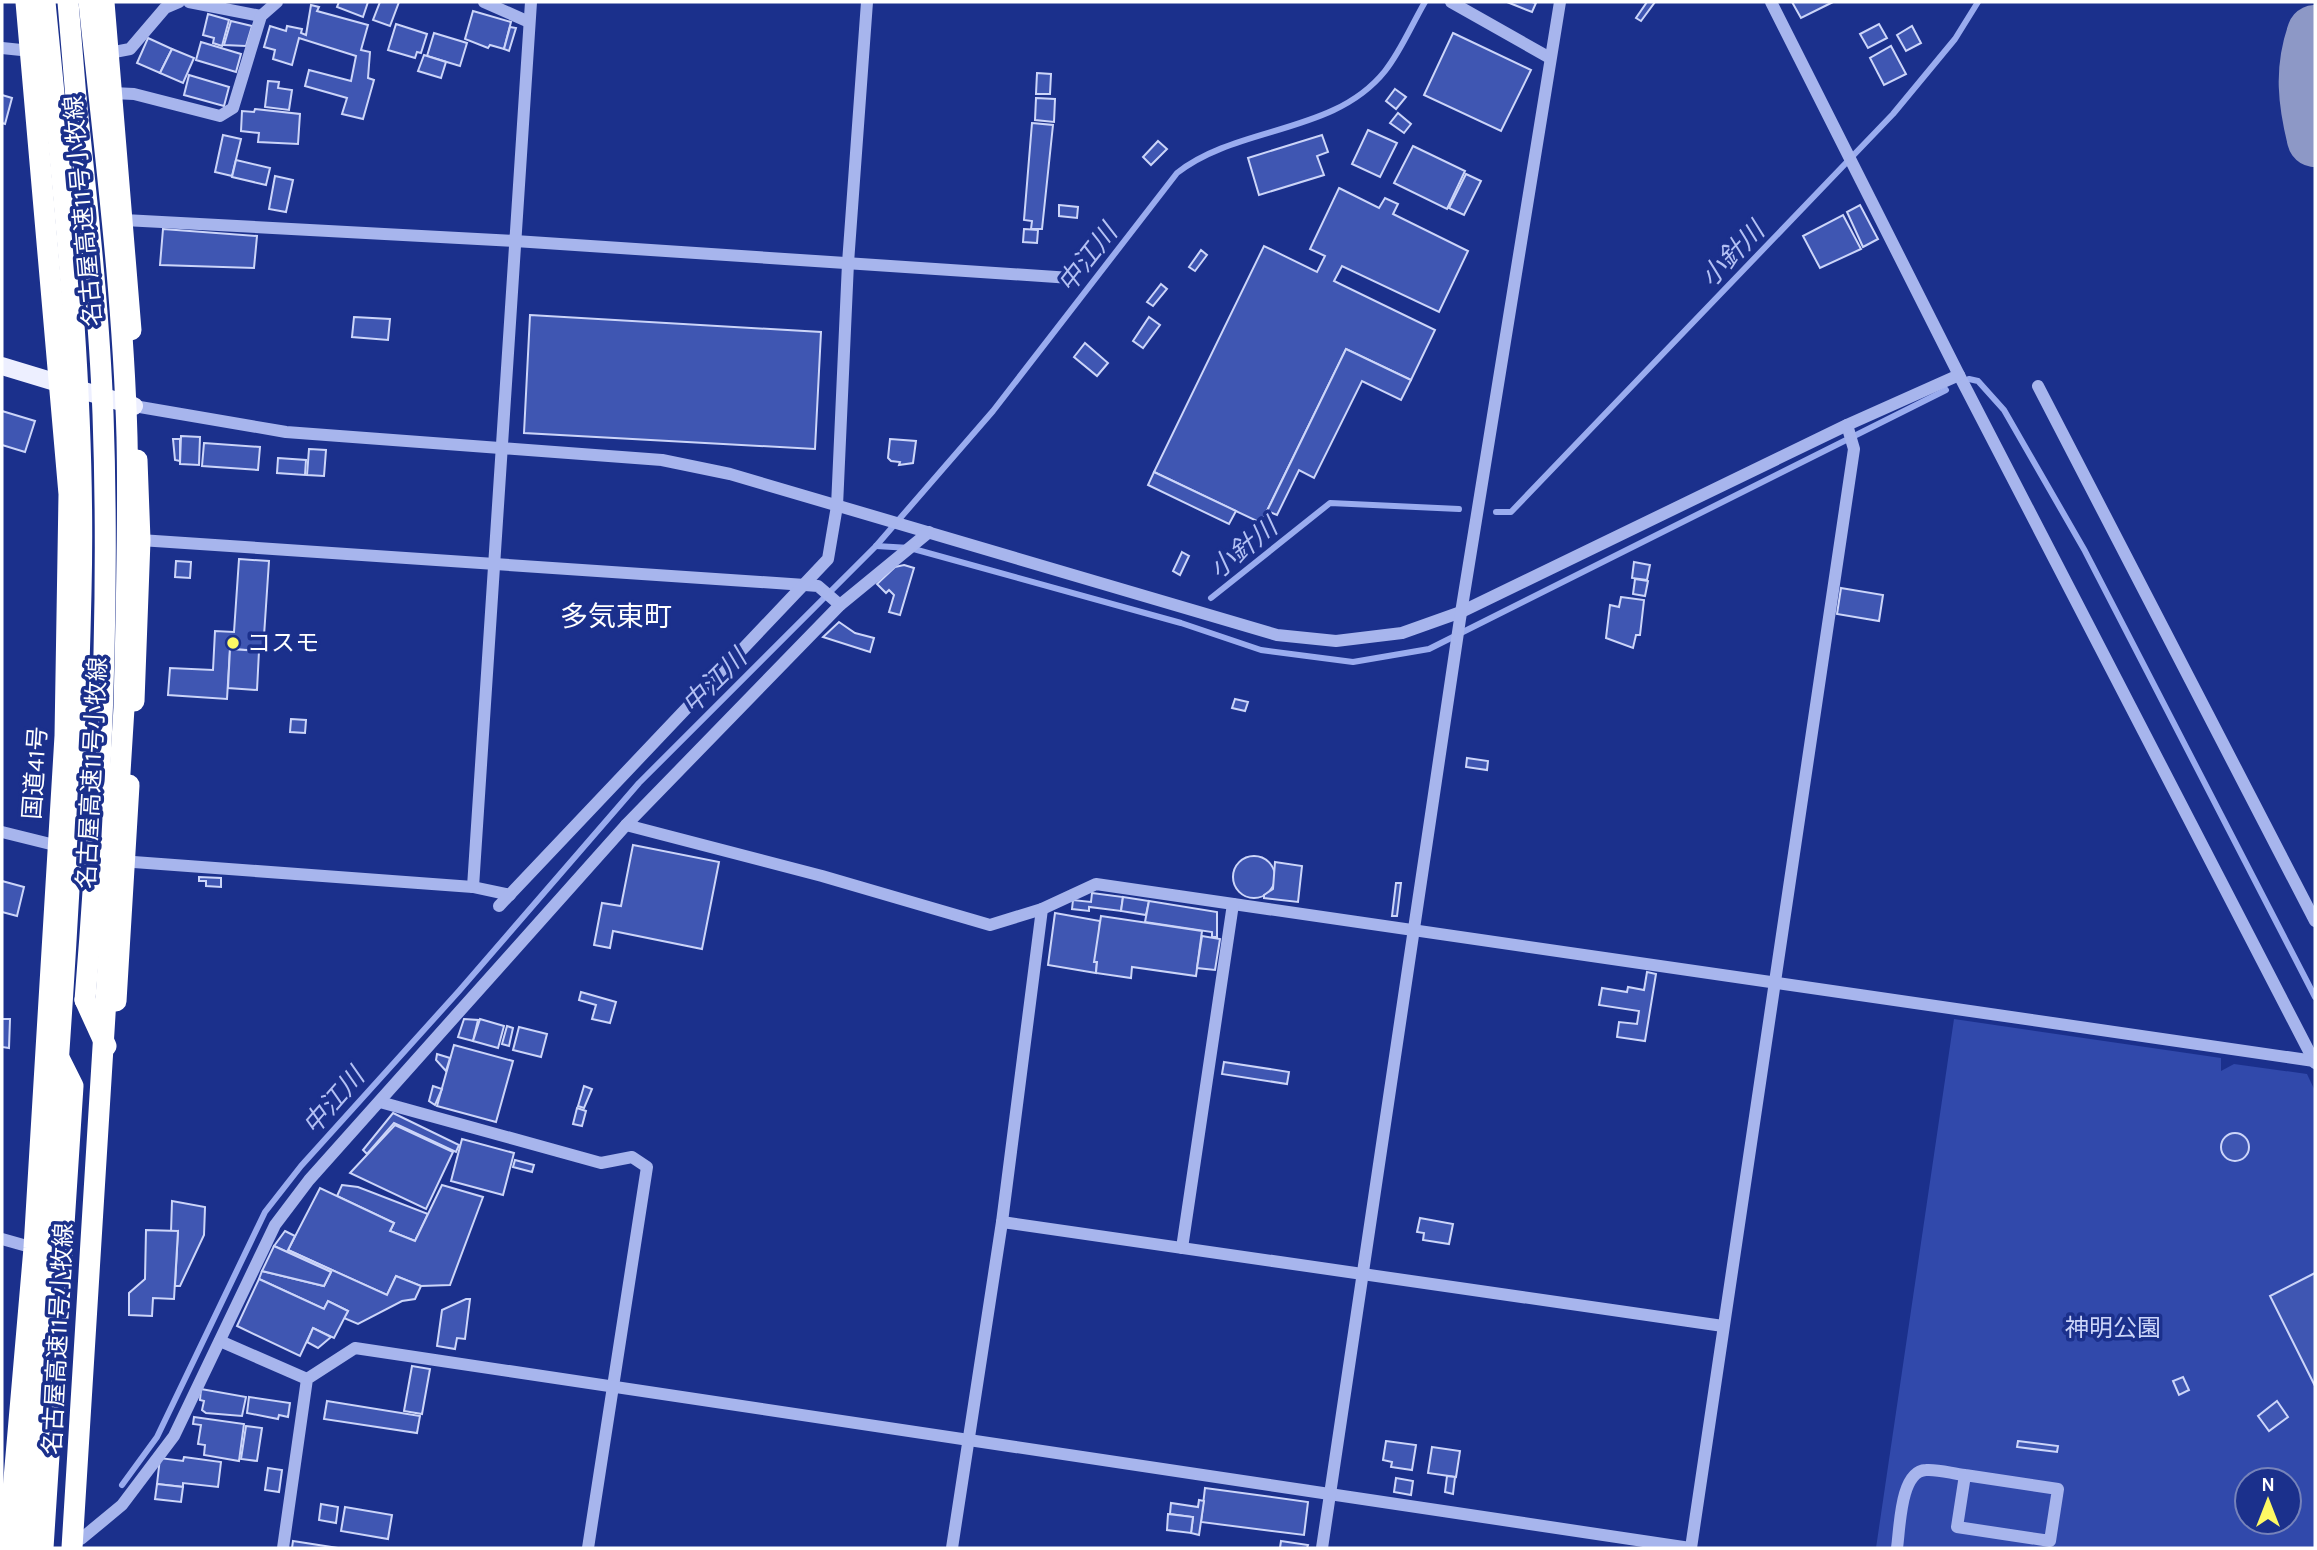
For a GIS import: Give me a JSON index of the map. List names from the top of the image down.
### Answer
{
  "streets": {
    "highway": ["名古屋高速11号小牧線", "国道41号"]
  },
  "districts": ["多気東町"],
  "water": ["小針川", "中江川"],
  "parks": ["神明公園"],
  "places": ["コスモ"],
  "north": "top"
}
